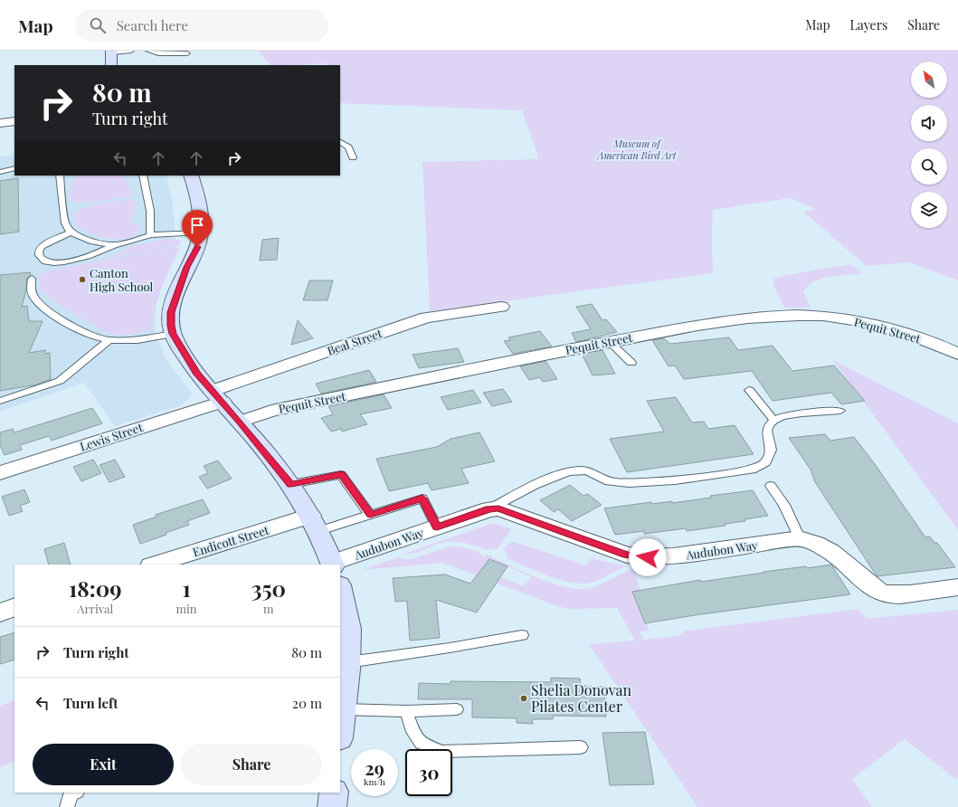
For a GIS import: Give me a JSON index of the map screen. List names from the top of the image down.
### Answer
{
  "streets": {
    "street": [
      "Pequit Street",
      "Beal Street",
      "Lewis Street",
      "Endicott Street",
      "Audubon Way"
    ]
  },
  "crossings": [
    ["Beal Street", "Lewis Street"]
  ],
  "parks": ["Museum of American Bird Art"],
  "places": ["Canton High School", "Shelia Donovan Pilates Center"],
  "north": "top left",
  "page": {
    "header": "Map",
    "search": "Search here",
    "nav": ["Map", "Layers", "Share"],
    "turn": ["80 m", "Turn right"],
    "eta": [
      "18:09",
      "Arrival",
      "1",
      "min",
      "350",
      "m"
    ],
    "list": [
      {
        "name": "Turn right",
        "value": "80 m"
      },
      {
        "name": "Turn left",
        "value": "20 m"
      }
    ],
    "buttons": ["Exit", "Share"],
    "speed": "29 km/h",
    "limit": "30"
  }
}
